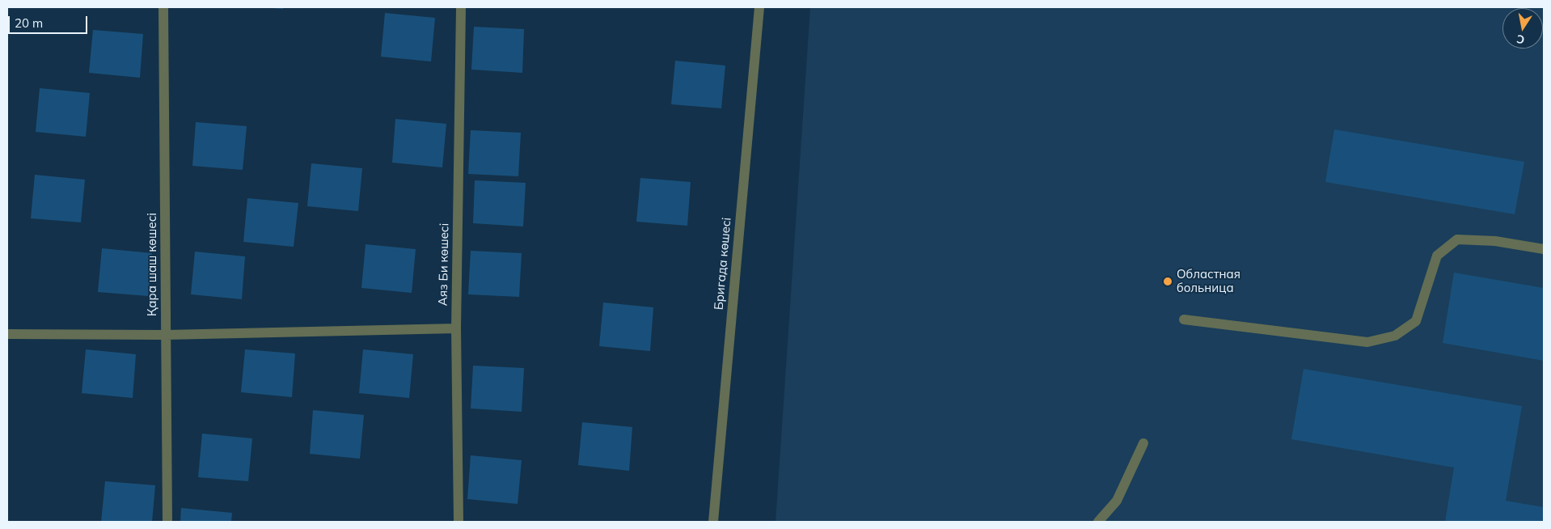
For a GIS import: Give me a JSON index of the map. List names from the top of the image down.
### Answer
{
  "streets": {
    "street": ["Бригада көшесі", "Қара шаш көшесі", "Аяз Би көшесі"]
  },
  "places": ["Областная больница"],
  "scale_bar": "20 m",
  "north": "bottom"
}
